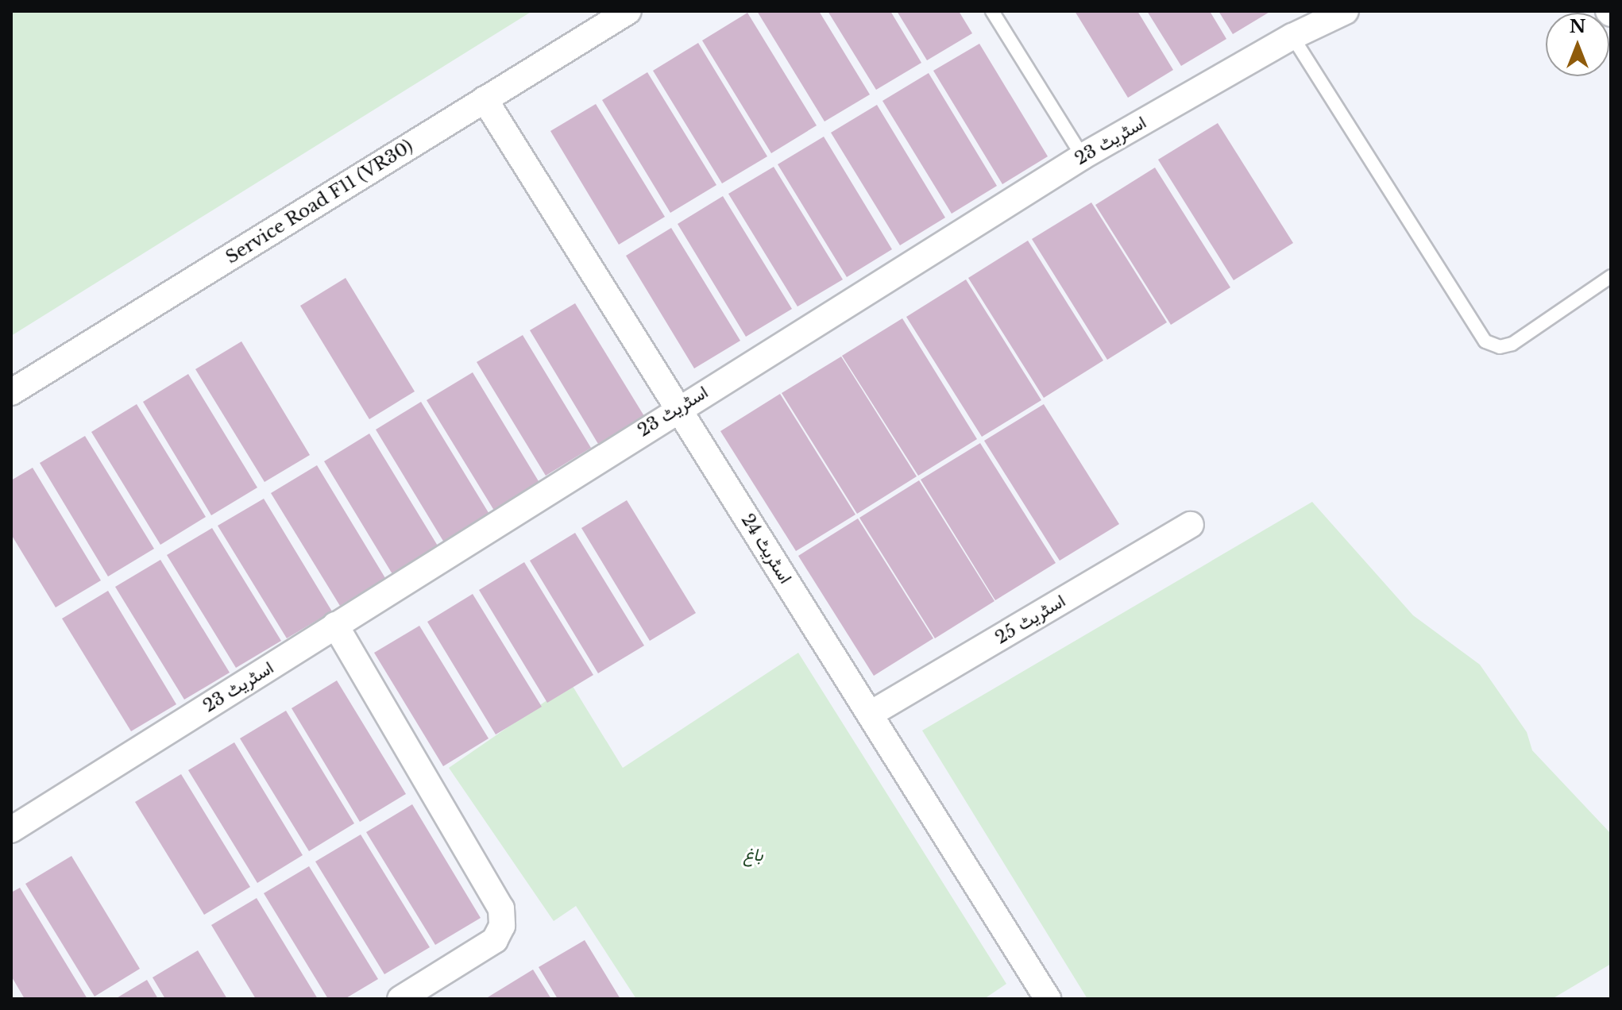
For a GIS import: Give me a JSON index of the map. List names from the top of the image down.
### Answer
{
  "streets": {
    "street": [
      "اسٹریٹ 23",
      "Service Road F11 (VR30)",
      "اسٹریٹ 24",
      "اسٹریٹ 25"
    ]
  },
  "crossings": [
    ["اسٹریٹ 23", "اسٹریٹ 24"],
    ["Service Road F11 (VR30)", "اسٹریٹ 24"],
    ["اسٹریٹ 24", "اسٹریٹ 25"]
  ],
  "parks": ["باغ"],
  "north": "top"
}
